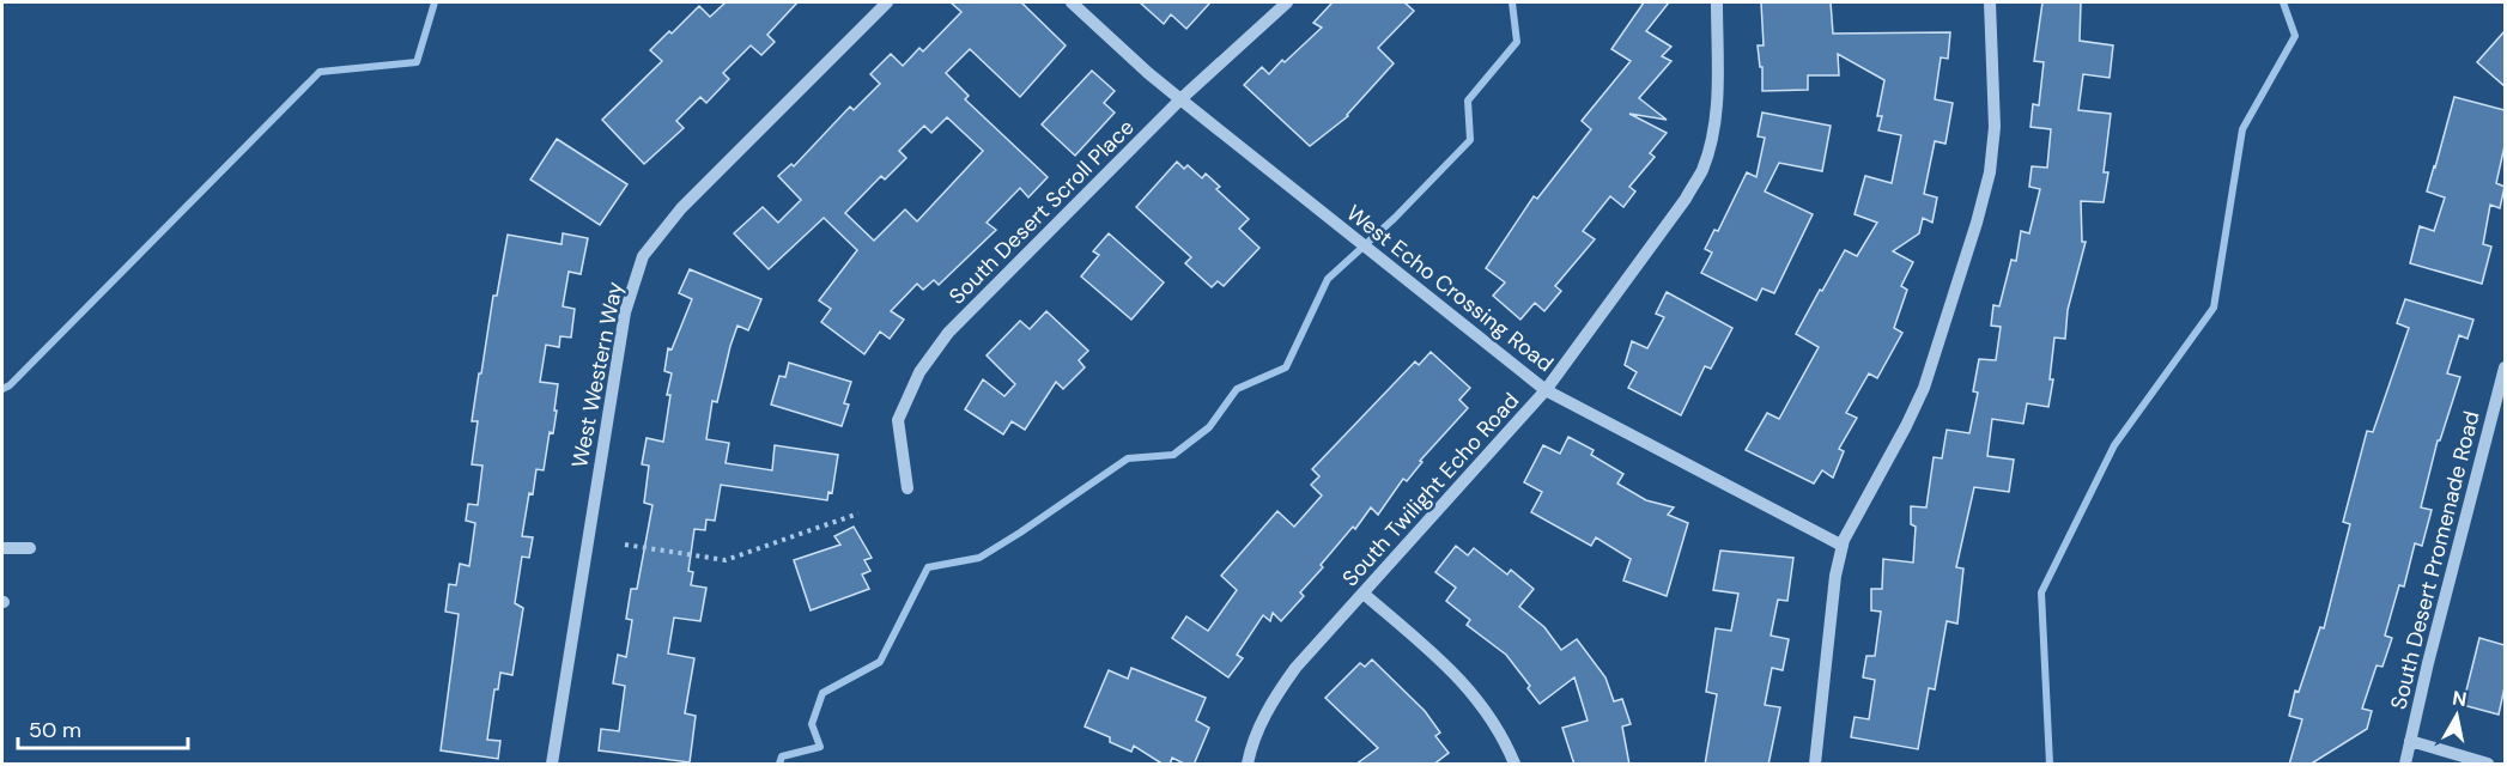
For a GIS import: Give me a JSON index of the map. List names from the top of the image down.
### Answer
{
  "streets": {
    "street": [
      "South Desert Scroll Place",
      "West Echo Crossing Road",
      "West Western Way",
      "South Twilight Echo Road",
      "South Desert Promenade Road"
    ]
  },
  "crossings": [
    ["South Desert Scroll Place", "West Echo Crossing Road"],
    ["West Echo Crossing Road", "South Twilight Echo Road"]
  ],
  "scale_bar": "50 m",
  "north": "top"
}
